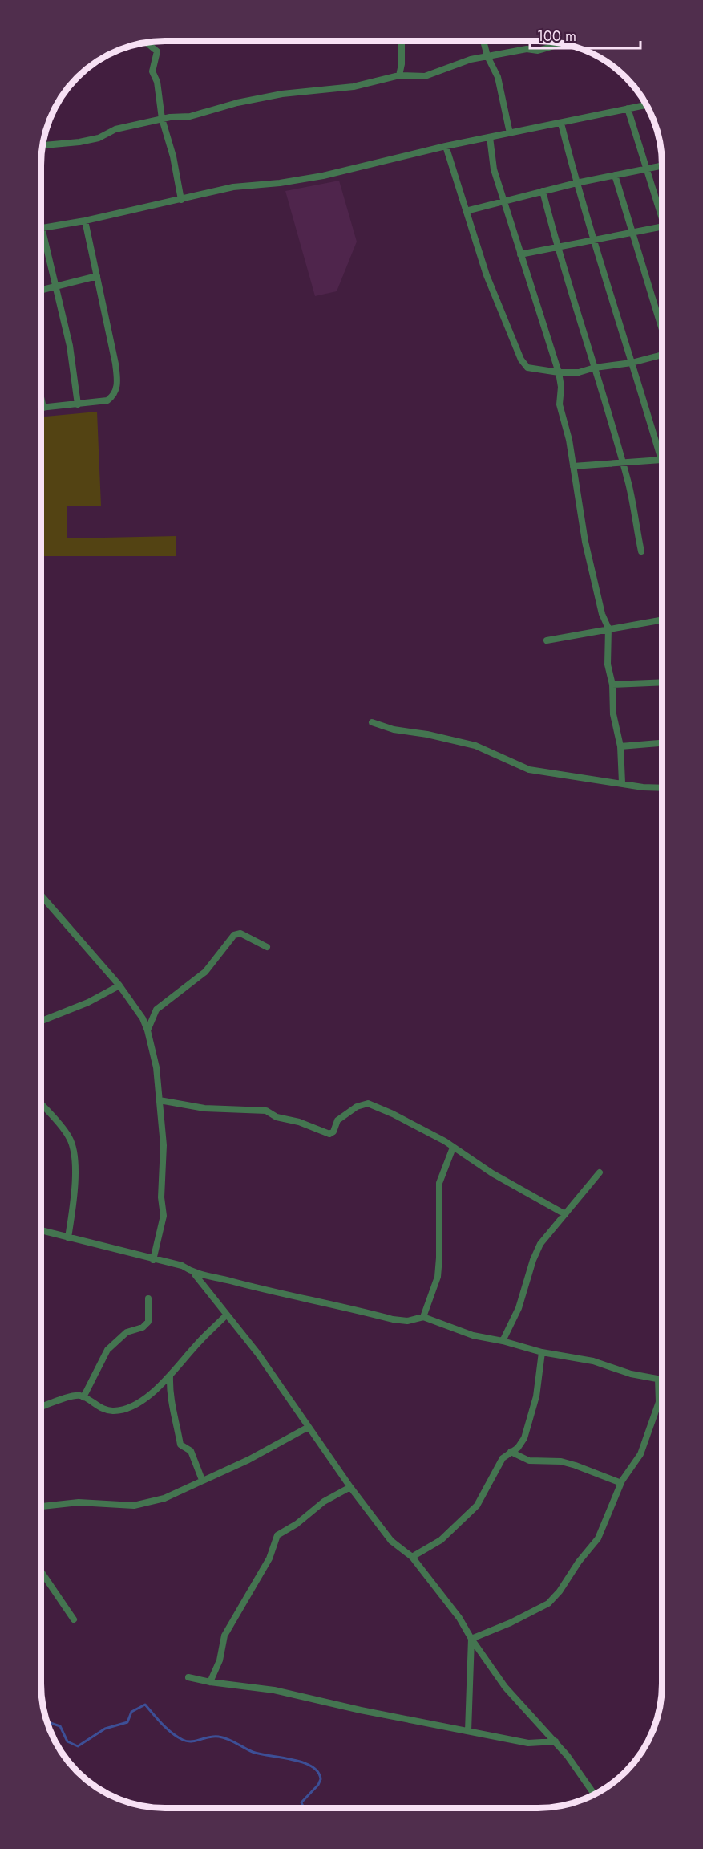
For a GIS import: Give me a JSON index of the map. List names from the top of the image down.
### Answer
{
  "scale_bar": "100 m"
}
